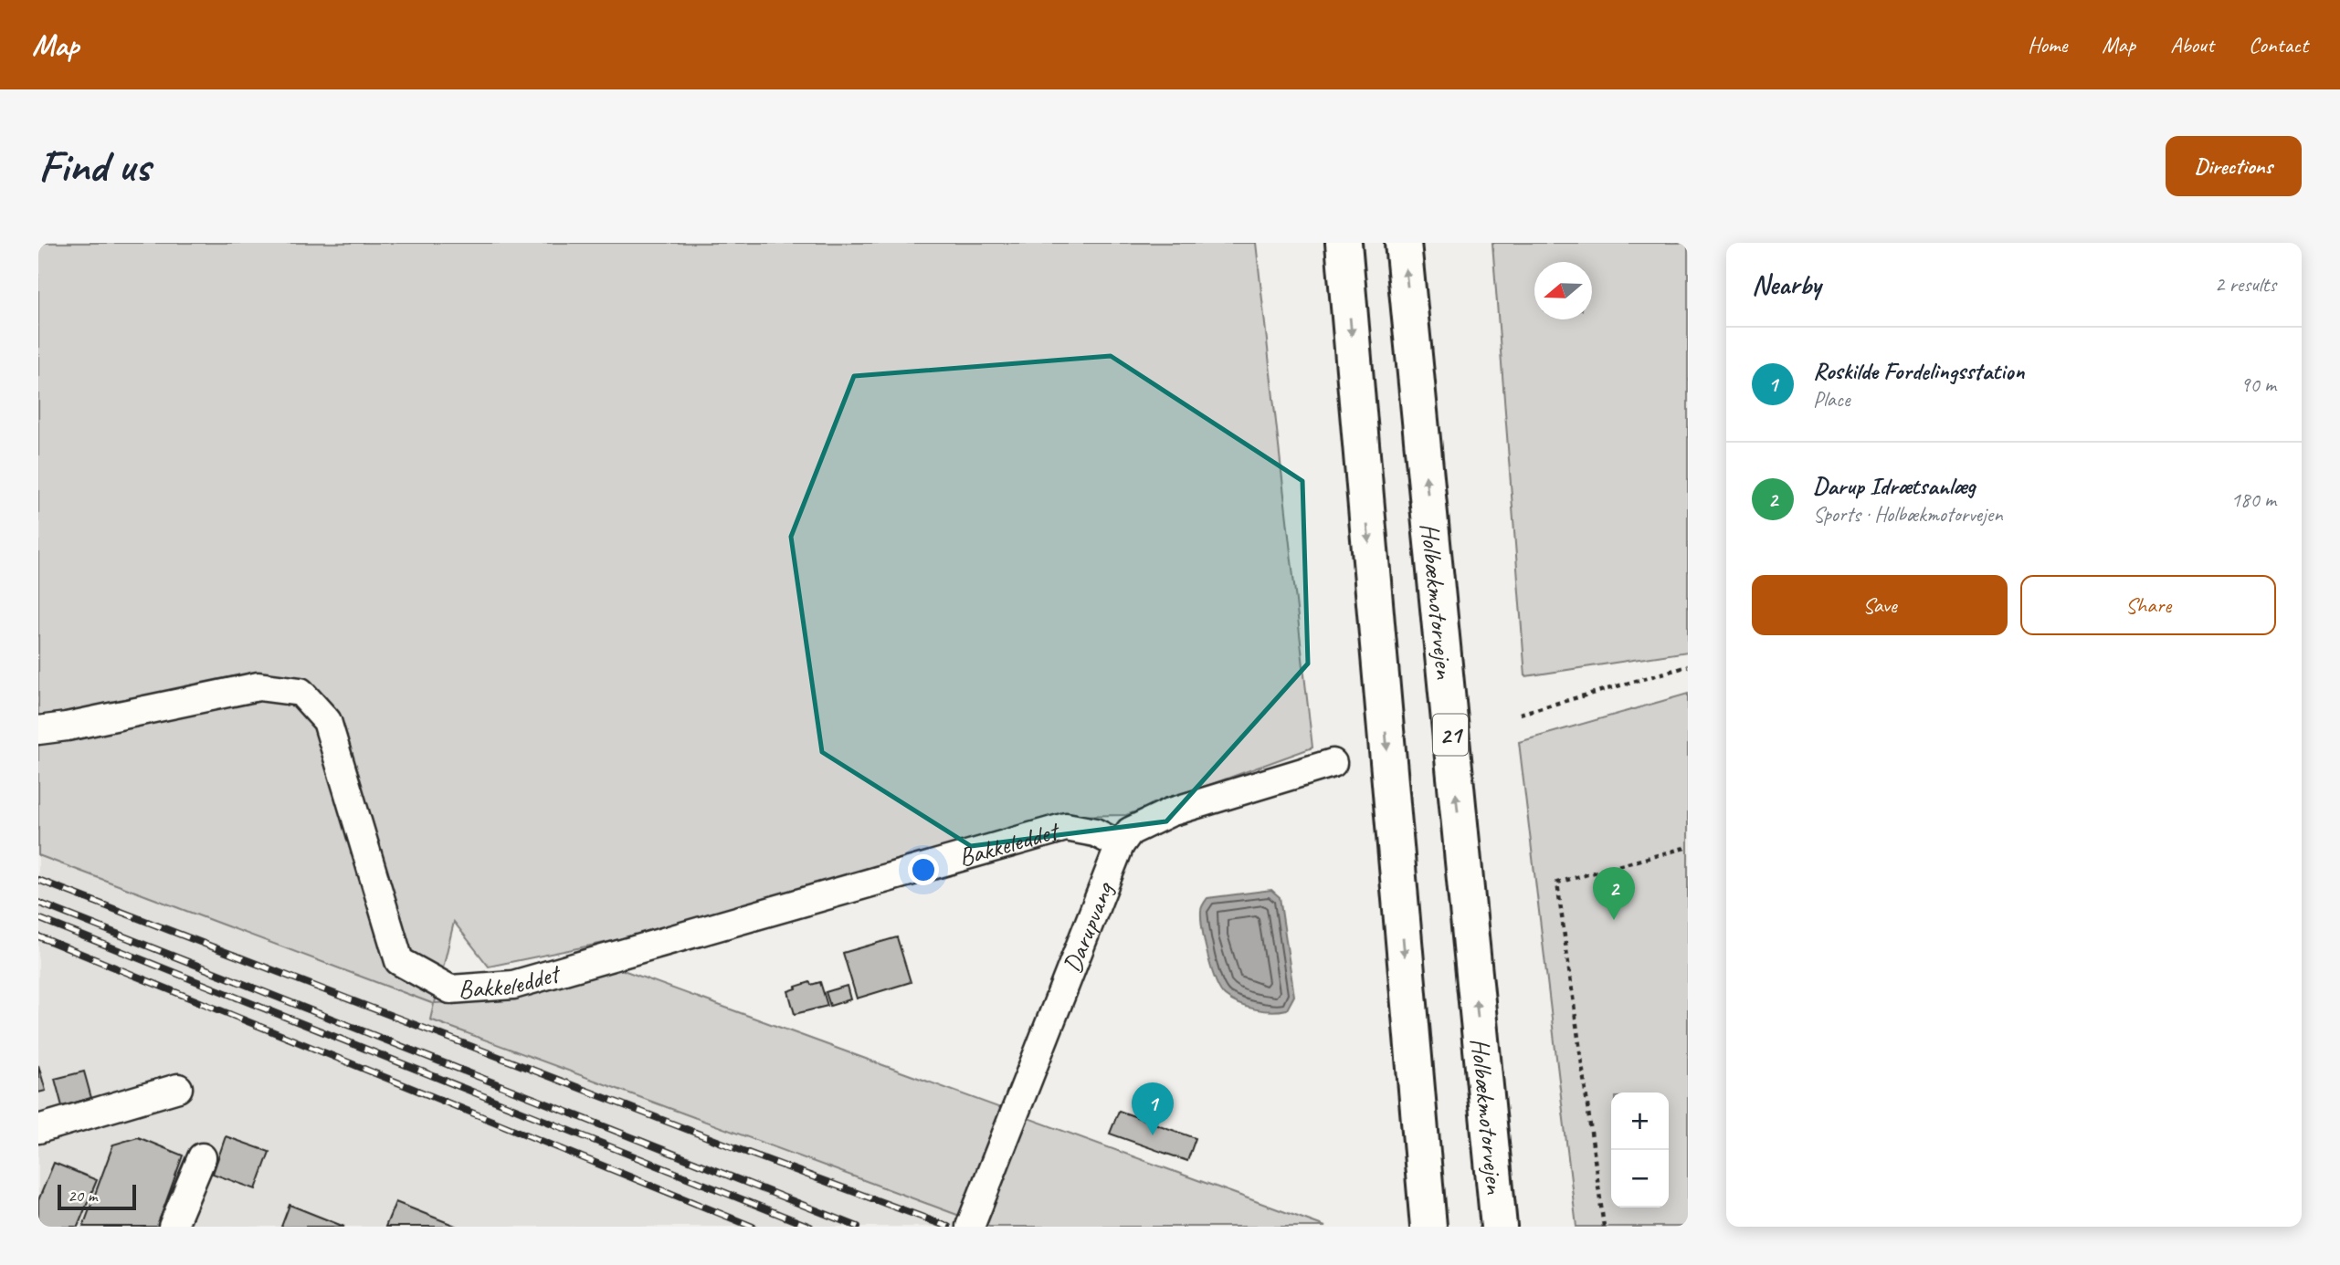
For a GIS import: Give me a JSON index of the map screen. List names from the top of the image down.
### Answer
{
  "streets": {
    "highway": ["Holbækmotorvejen", "21"],
    "street": ["Bakkeleddet", "Darupvang"]
  },
  "crossings": [
    ["Bakkeleddet", "Darupvang"]
  ],
  "scale_bar": "20 m",
  "north": "left",
  "page": {
    "header": "Map",
    "nav": [
      "Home",
      "Map",
      "About",
      "Contact"
    ],
    "buttons": [
      "Directions",
      ["Save", "Share"]
    ],
    "title": "Find us",
    "heading": ["Nearby", "2 results"],
    "list": [
      {
        "mark": "1",
        "name": "Roskilde Fordelingsstation",
        "note": "Place",
        "value": "90 m"
      },
      {
        "mark": "2",
        "name": "Darup Idrætsanlæg",
        "note": "Sports · Holbækmotorvejen",
        "value": "180 m"
      }
    ],
    "pins": ["2", "1"],
    "map_buttons": ["+", "−"],
    "scale": "20 m"
  }
}
